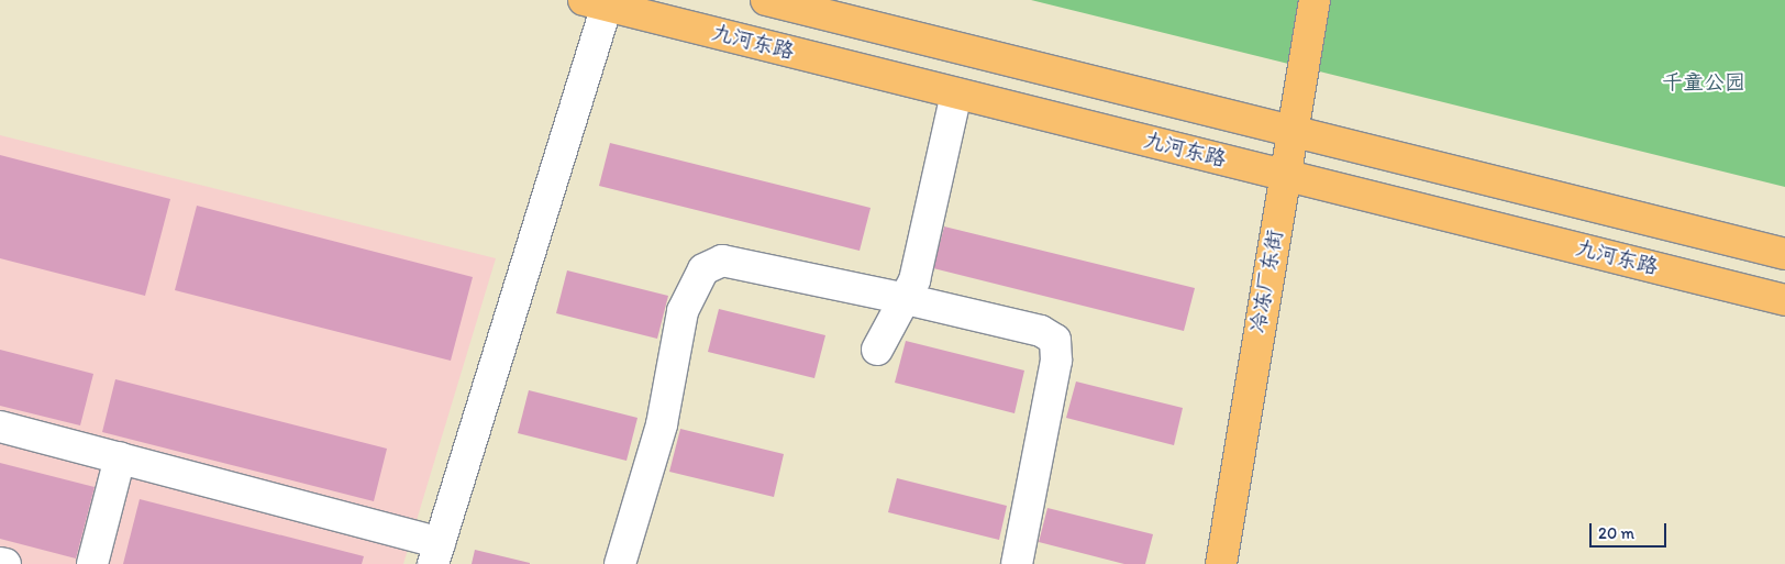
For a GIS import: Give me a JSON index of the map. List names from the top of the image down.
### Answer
{
  "streets": {
    "main road": ["九河东路", "冷冻厂东街"]
  },
  "crossings": [
    ["九河东路", "冷冻厂东街"]
  ],
  "parks": ["千童公园"],
  "scale_bar": "20 m"
}
